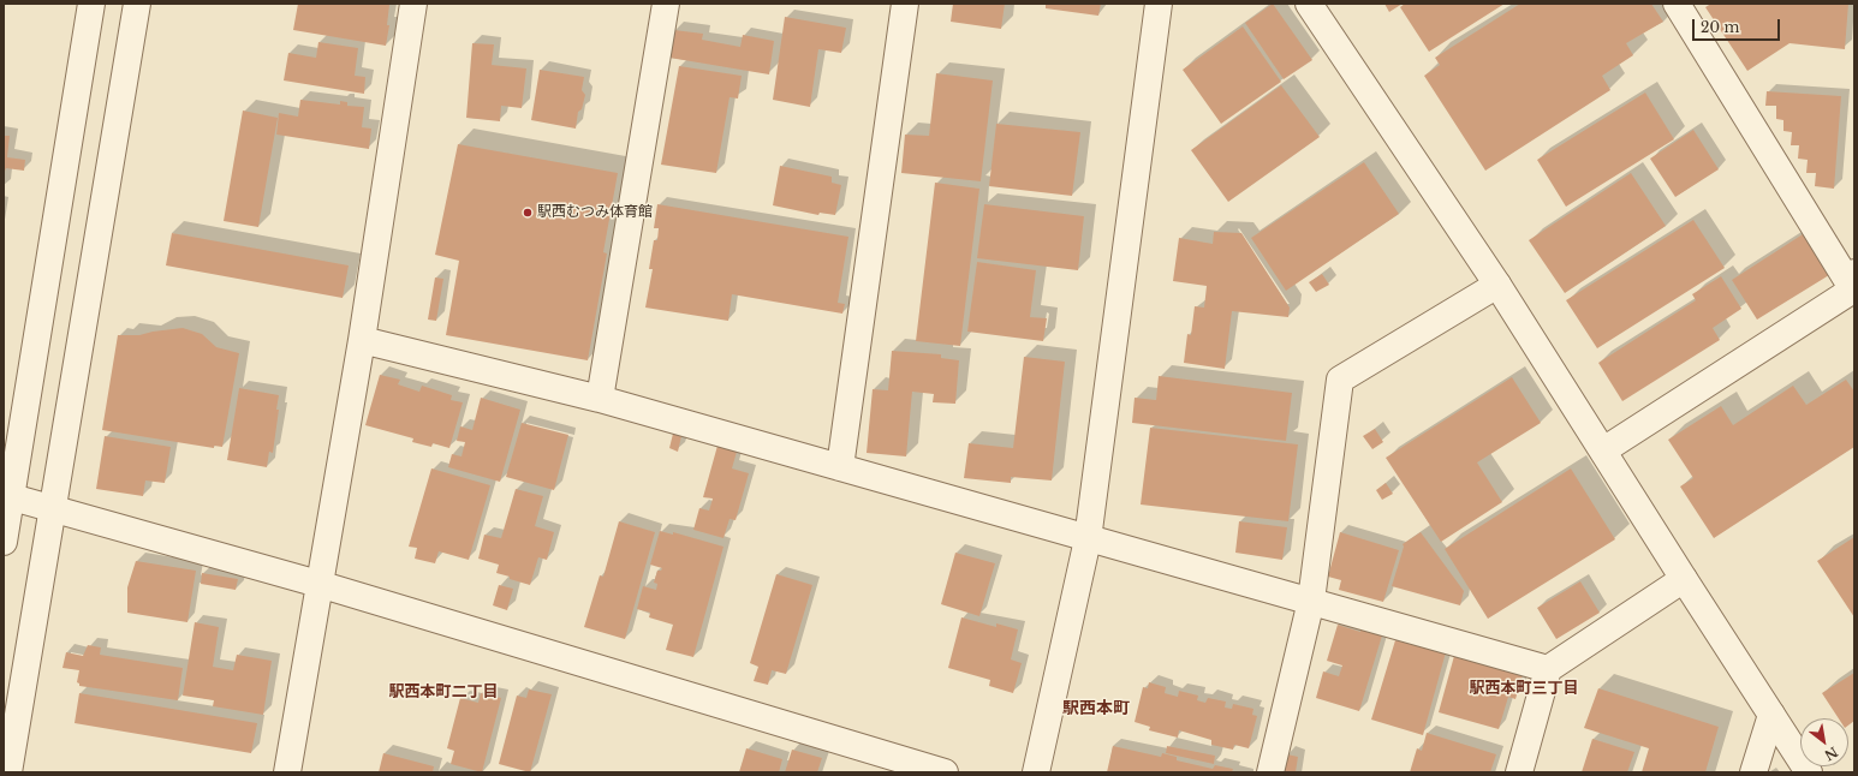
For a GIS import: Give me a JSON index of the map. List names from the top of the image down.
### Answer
{
  "districts": ["駅西本町三丁目", "駅西本町二丁目", "駅西本町"],
  "places": ["駅西むつみ体育館"],
  "scale_bar": "20 m",
  "north": "bottom right"
}
